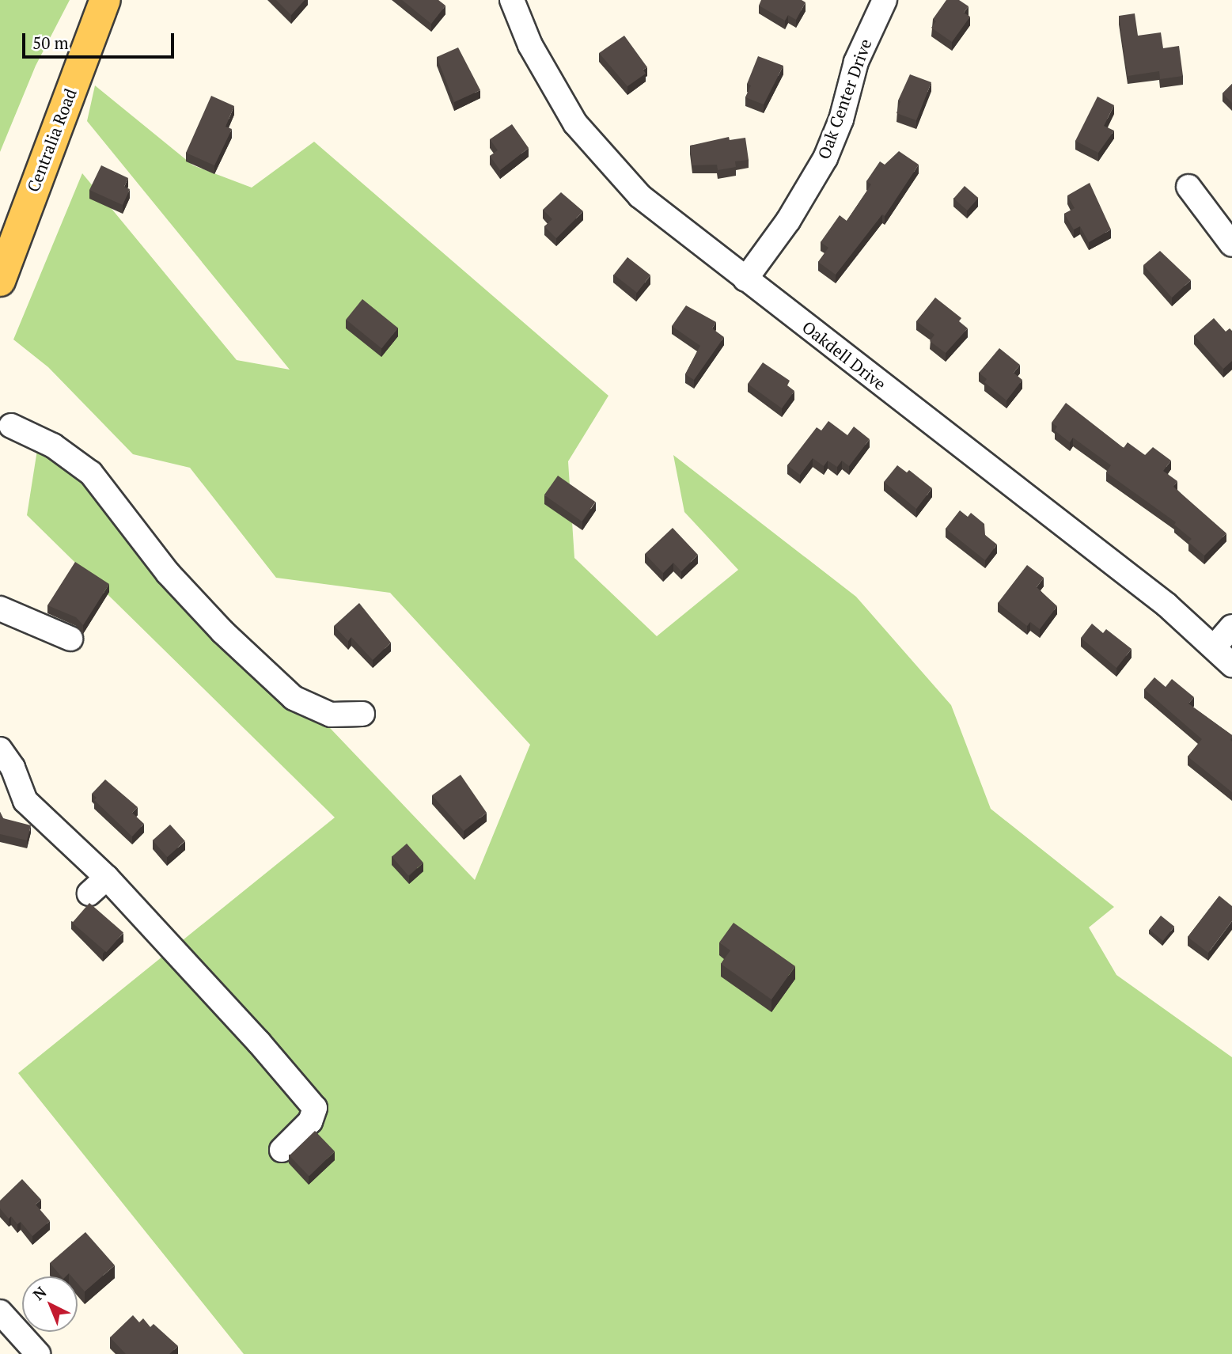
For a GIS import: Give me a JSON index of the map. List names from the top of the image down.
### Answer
{
  "streets": {
    "main road": ["Centralia Road"],
    "street": ["Oak Center Drive", "Oakdell Drive"]
  },
  "crossings": [
    ["Oak Center Drive", "Oakdell Drive"]
  ],
  "scale_bar": "50 m",
  "north": "top left"
}
